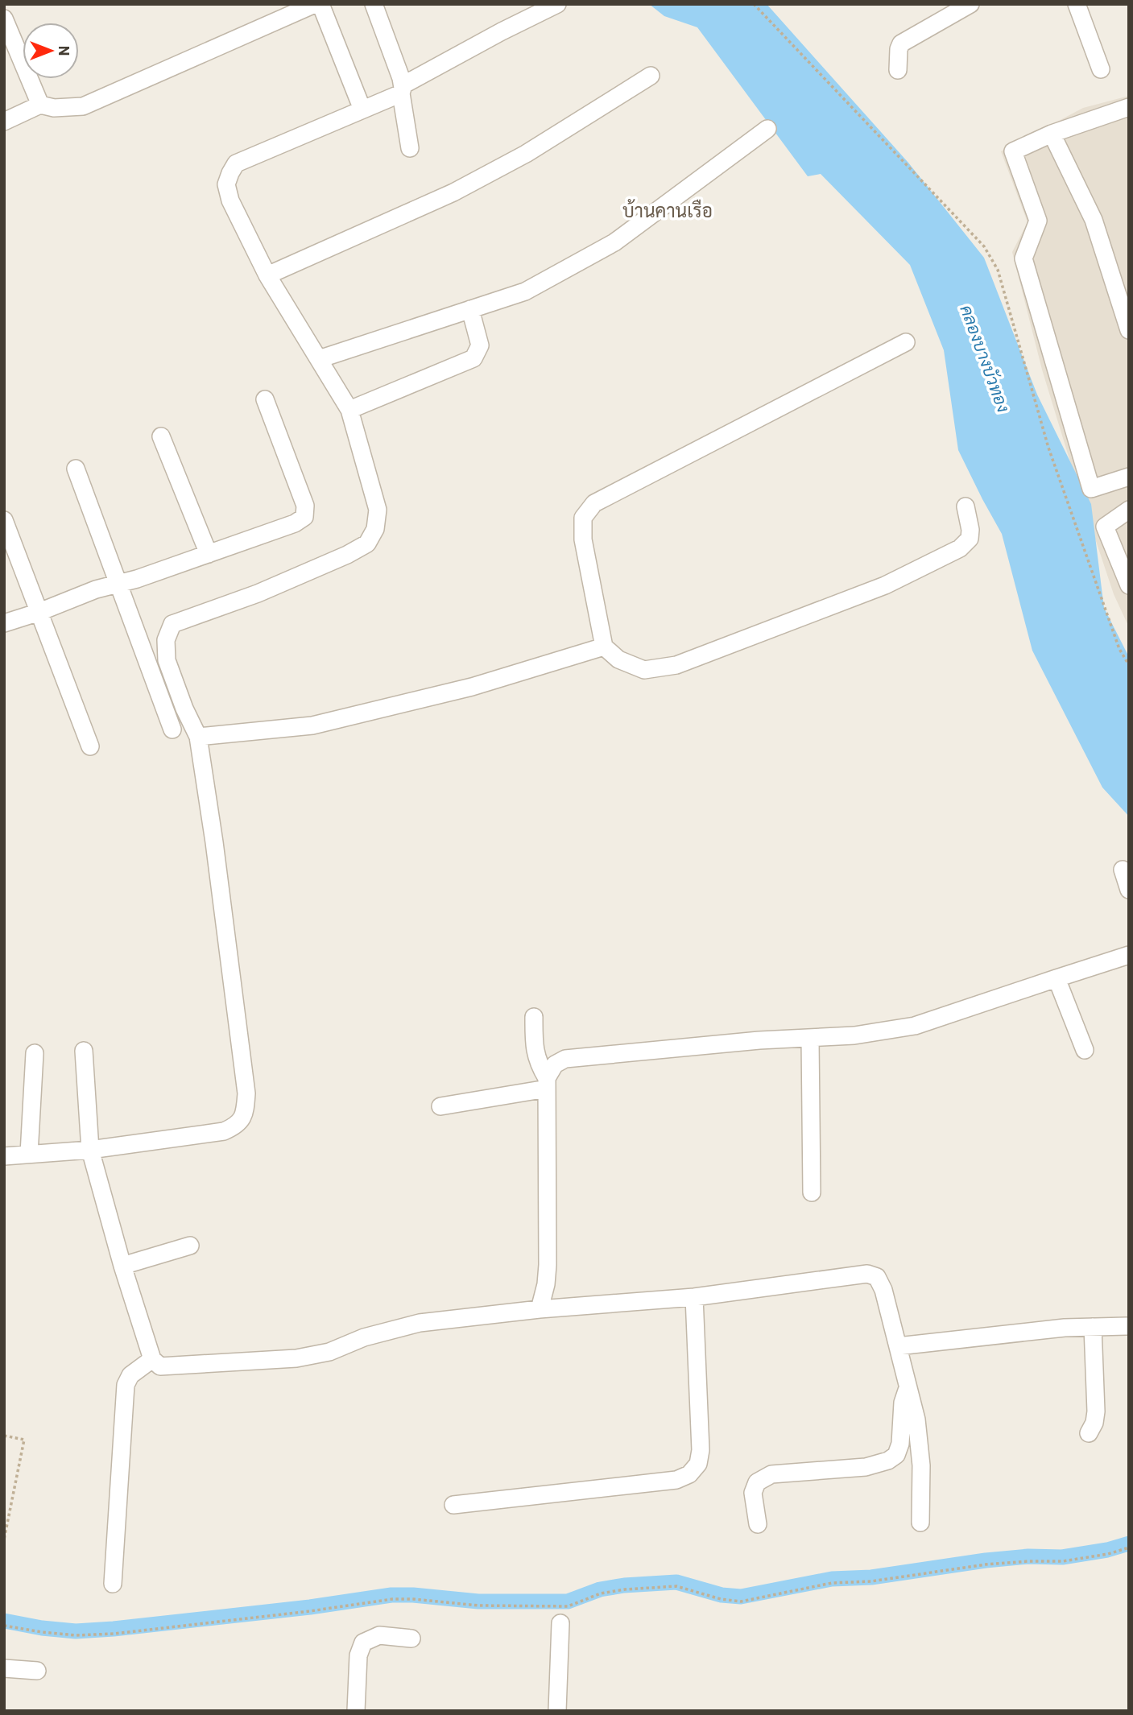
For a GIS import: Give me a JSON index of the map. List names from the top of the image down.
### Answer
{
  "districts": ["บ้านคานเรือ"],
  "water": ["คลองบางบัวทอง"],
  "north": "right"
}
